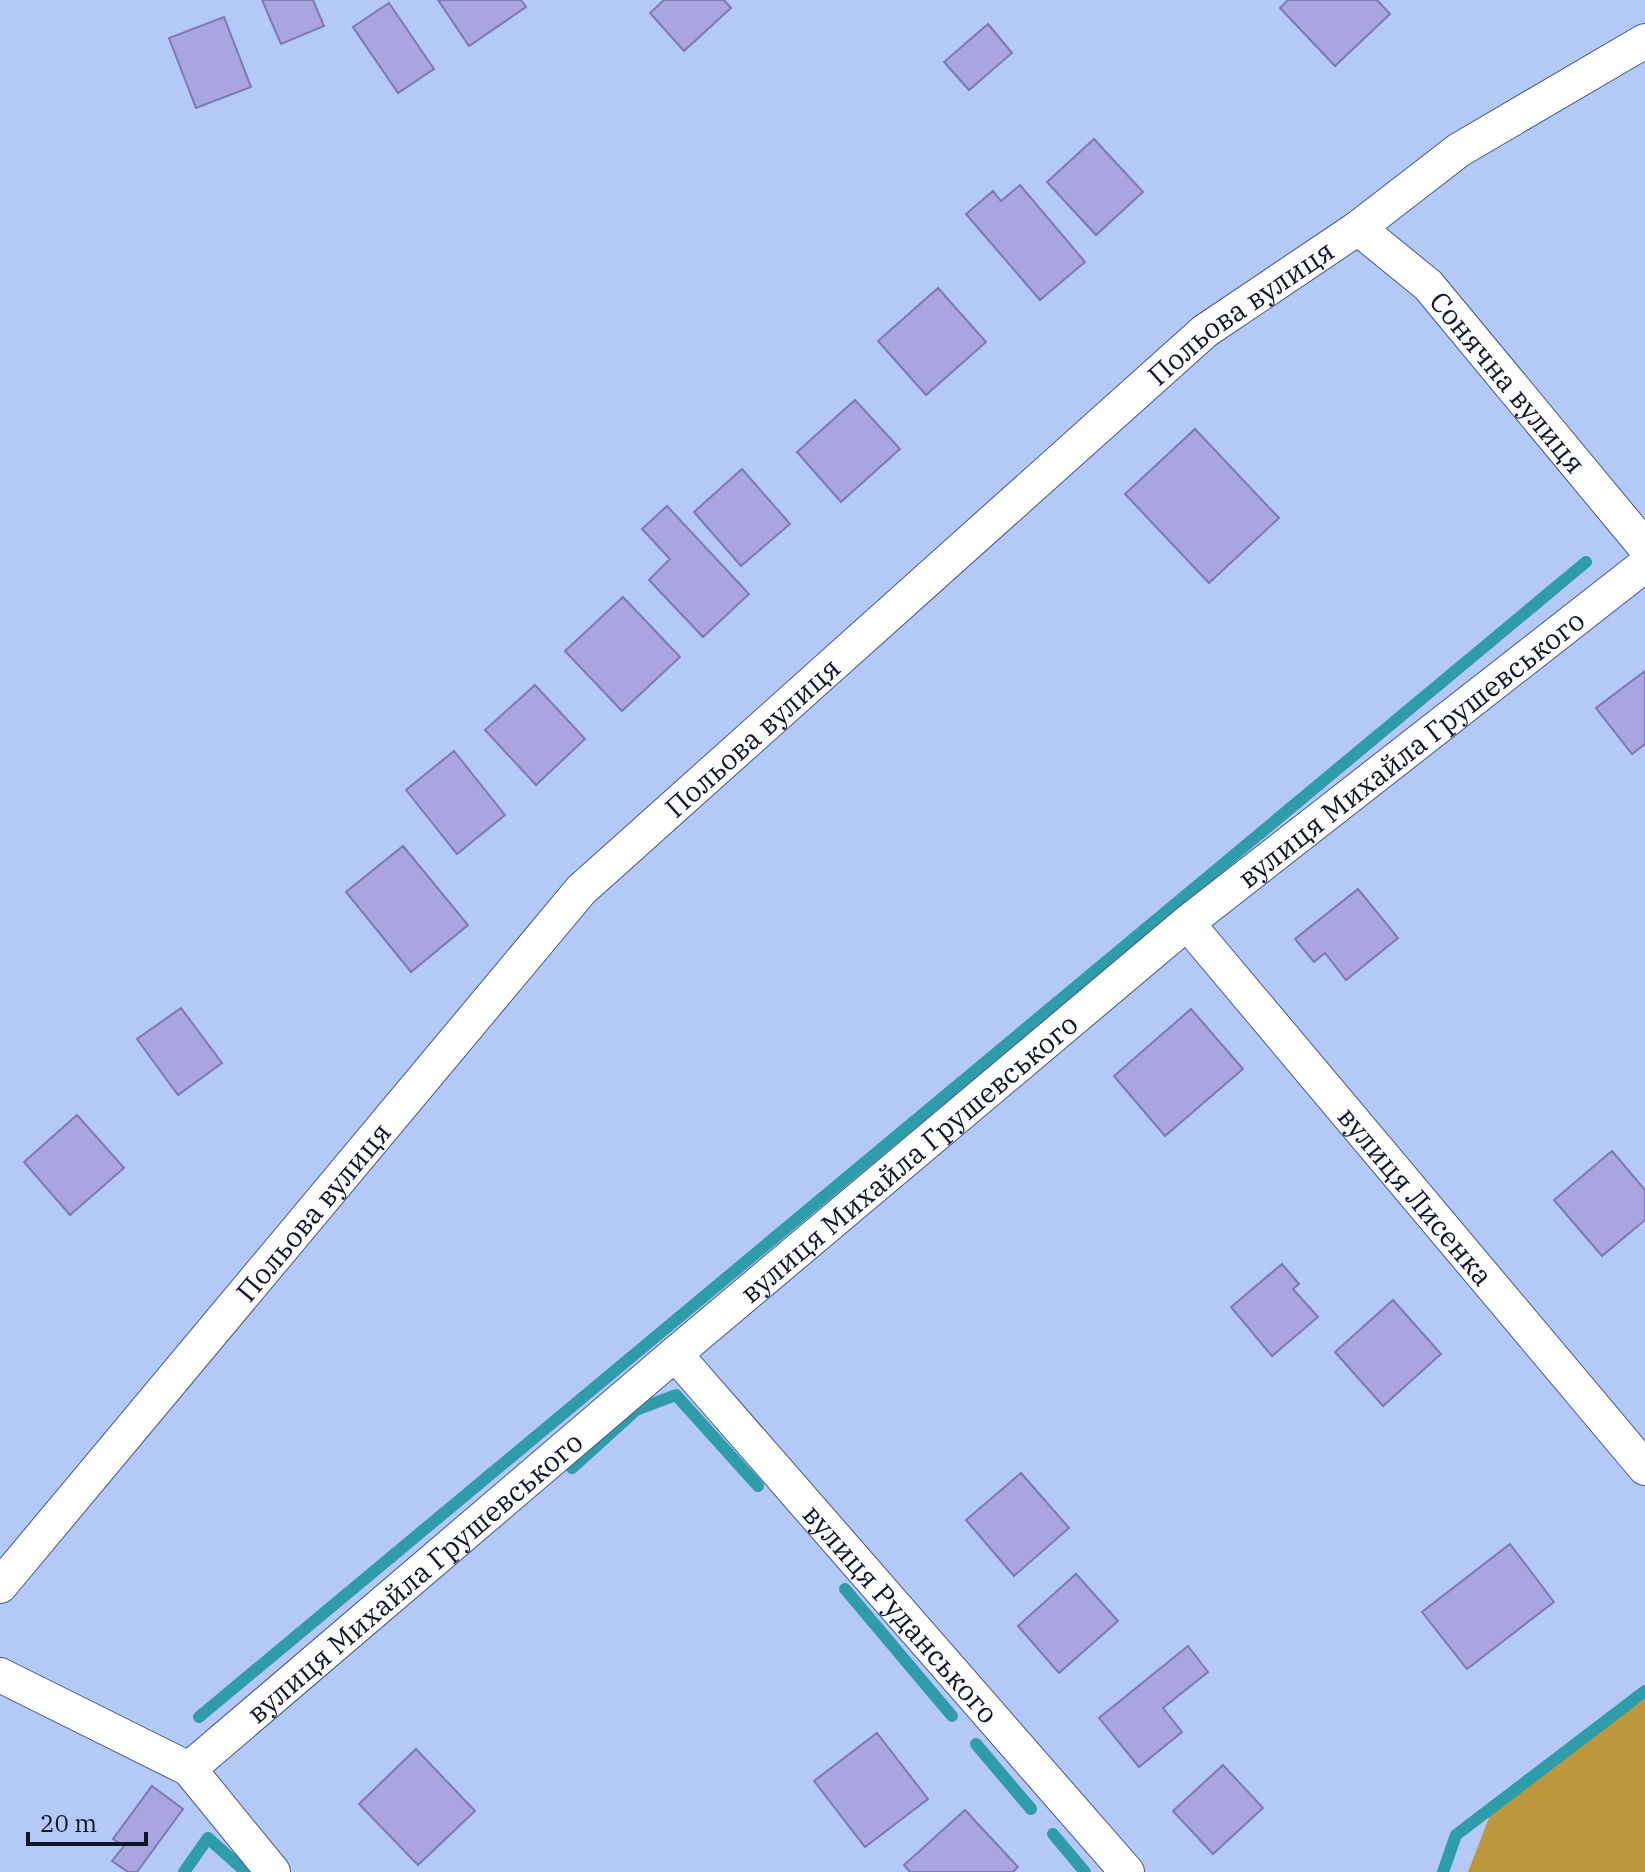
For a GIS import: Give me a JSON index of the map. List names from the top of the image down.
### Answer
{
  "streets": {
    "street": [
      "Польова вулиця",
      "Сонячна вулиця",
      "вулиця Михайла Грушевського",
      "вулиця Лисенка",
      "вулиця Руданського"
    ]
  },
  "crossings": [
    ["Польова вулиця", "Сонячна вулиця"],
    ["вулиця Михайла Грушевського", "вулиця Лисенка"],
    ["вулиця Михайла Грушевського", "вулиця Руданського"]
  ],
  "scale_bar": "20 m"
}
